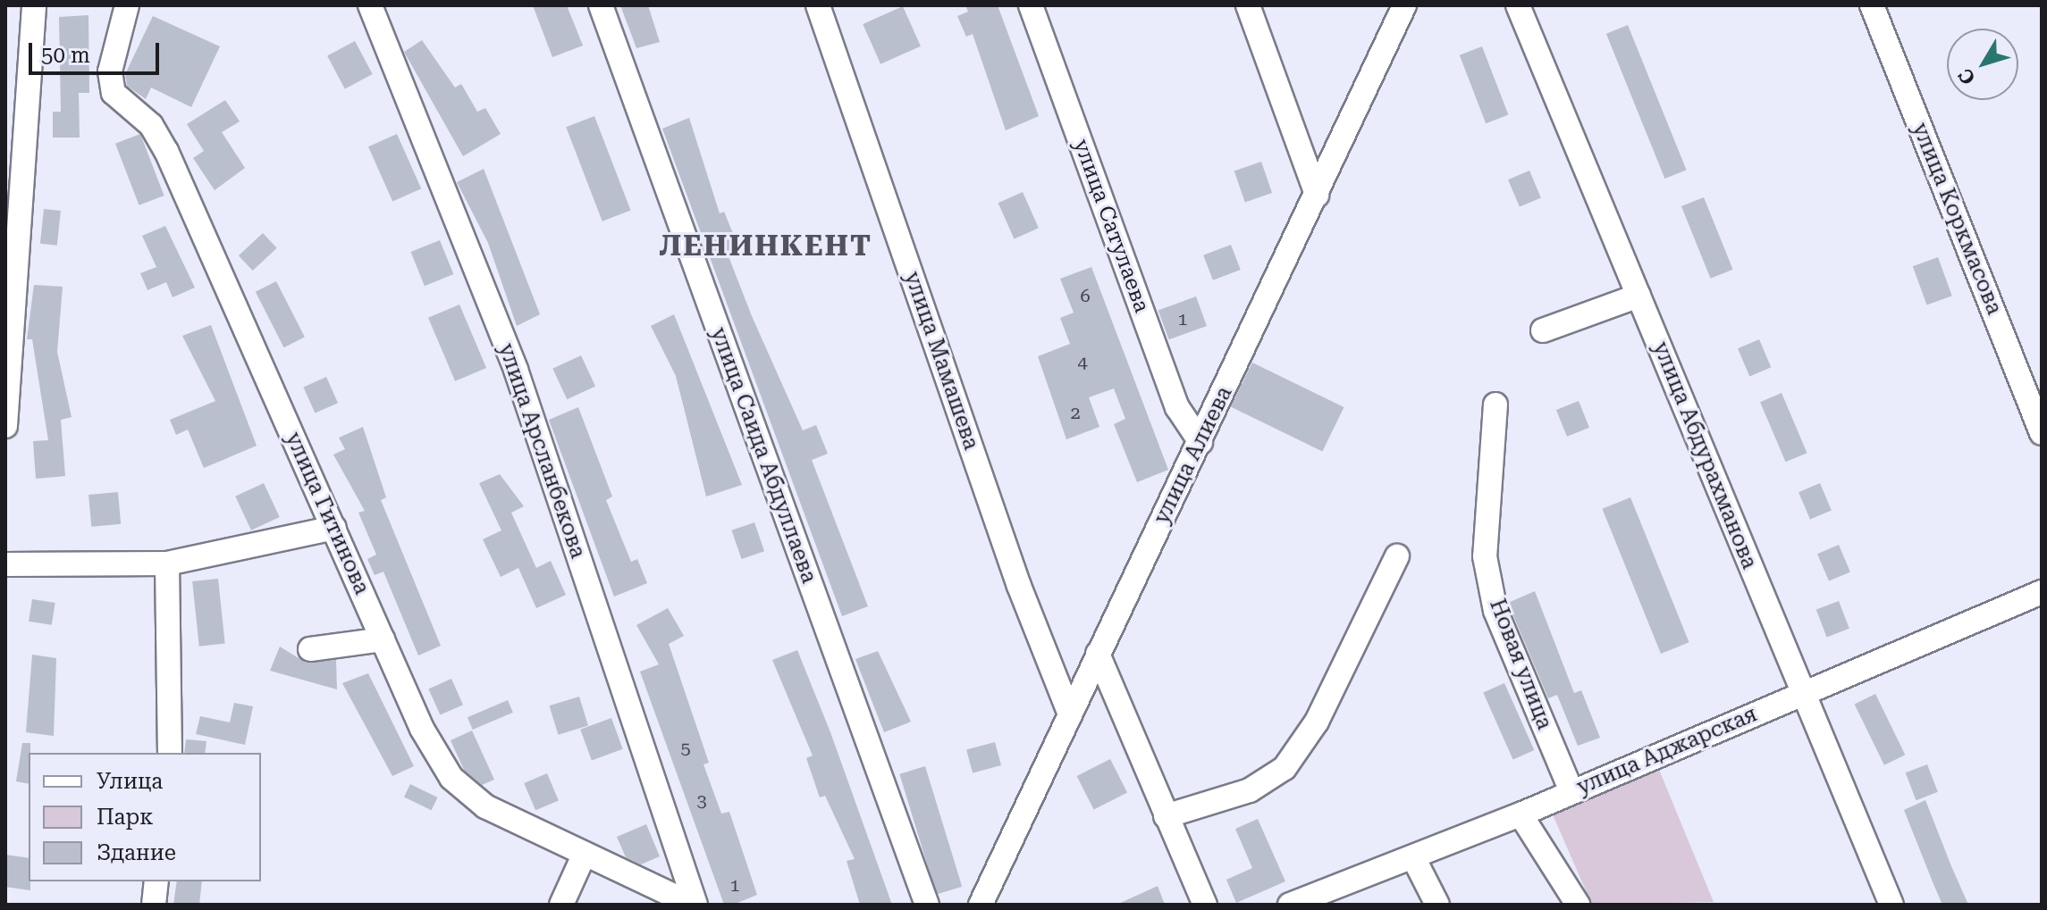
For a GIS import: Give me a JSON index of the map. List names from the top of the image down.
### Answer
{
  "streets": {
    "street": [
      "улица Коркмасова",
      "улица Сатулаева",
      "улица Мамашева",
      "улица Арсланбекова",
      "улица Саида Абдуллаева",
      "улица Алиева",
      "улица Абдурахманова",
      "улица Гитинова",
      "Новая улица",
      "улица Аджарская"
    ]
  },
  "crossings": [
    ["улица Сатулаева", "улица Алиева"],
    ["улица Мамашева", "улица Алиева"],
    ["улица Арсланбекова", "улица Гитинова"],
    ["улица Абдурахманова", "улица Аджарская"],
    ["Новая улица", "улица Аджарская"]
  ],
  "districts": ["ЛЕНИНКЕНТ"],
  "house_numbers": [
    "6",
    "1",
    "4",
    "2",
    "5",
    "3",
    "1"
  ],
  "legend": ["Улица", "Парк", "Здание"],
  "scale_bar": "50 m",
  "north": "bottom left"
}
